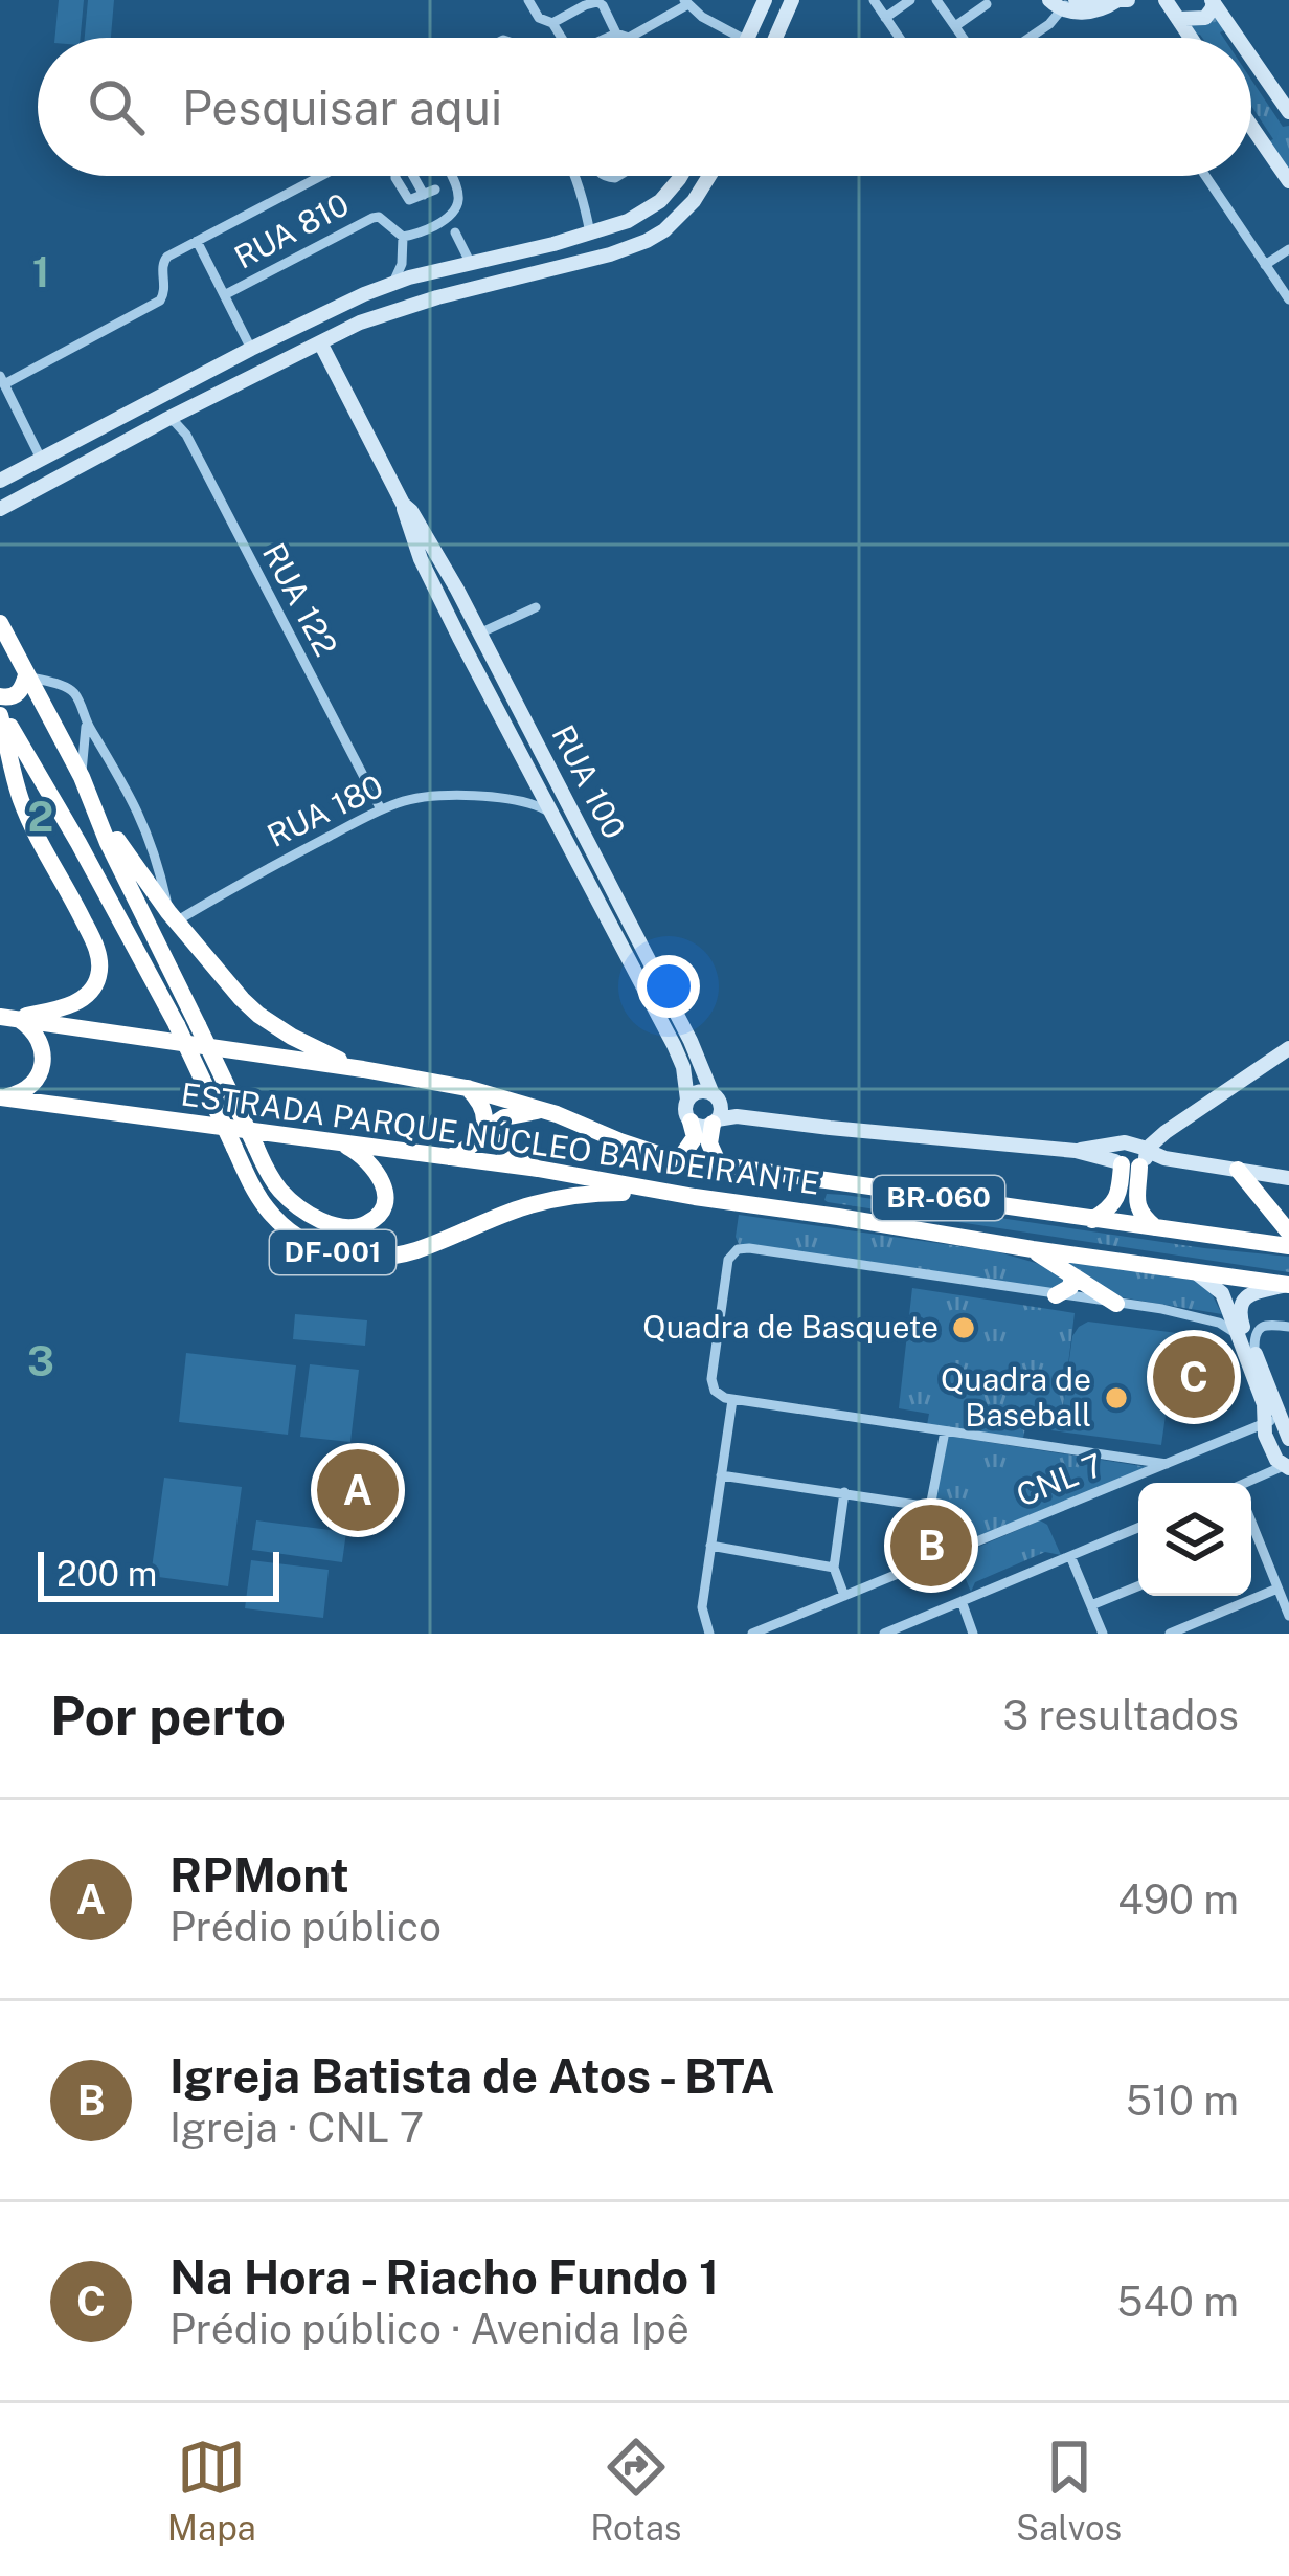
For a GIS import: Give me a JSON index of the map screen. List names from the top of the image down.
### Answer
{
  "streets": {
    "highway": ["ESTRADA PARQUE NÚCLEO BANDEIRANTE", "BR-060", "DF-001"],
    "street": [
      "RUA 810",
      "RUA 122",
      "RUA 100",
      "RUA 180",
      "CNL 7"
    ]
  },
  "crossings": [
    ["RUA 122", "RUA 180"],
    ["RUA 100", "RUA 180"],
    ["ESTRADA PARQUE NÚCLEO BANDEIRANTE", "DF-001"]
  ],
  "places": ["Quadra de Basquete", "Quadra de Baseball"],
  "scale_bar": "200 m",
  "page": {
    "search": "Pesquisar aqui",
    "pins": ["C", "A", "B"],
    "scale": "200 m",
    "heading": ["Por perto", "3 resultados"],
    "list": [
      {
        "mark": "A",
        "name": "RPMont",
        "note": "Prédio público",
        "value": "490 m"
      },
      {
        "mark": "B",
        "name": "Igreja Batista de Atos - BTA",
        "note": "Igreja · CNL 7",
        "value": "510 m"
      },
      {
        "mark": "C",
        "name": "Na Hora - Riacho Fundo 1",
        "note": "Prédio público · Avenida Ipê",
        "value": "540 m"
      }
    ],
    "nav": ["Mapa", "Rotas", "Salvos"]
  },
  "grid": {
    "rows": ["1", "2", "3"]
  }
}
